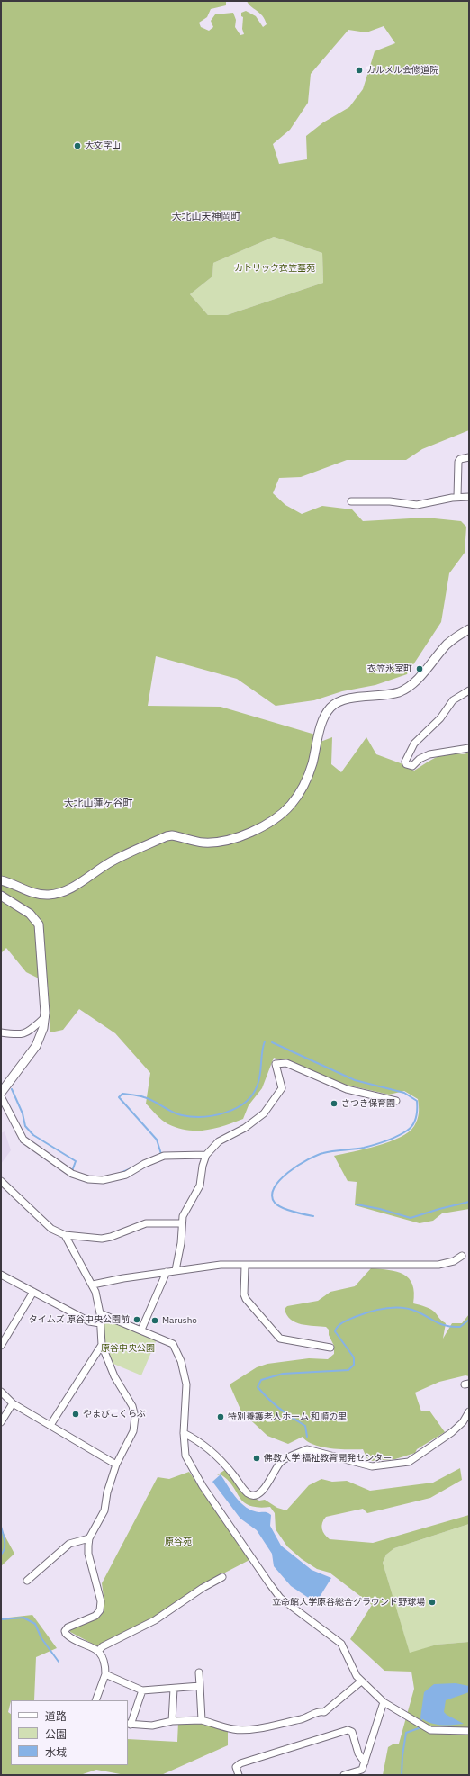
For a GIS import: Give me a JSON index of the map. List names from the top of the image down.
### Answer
{
  "districts": ["大北山天神岡町", "大北山蓮ヶ谷町"],
  "parks": ["カトリック衣笠墓苑", "原谷中央公園", "原谷苑"],
  "places": [
    "カルメル会修道院",
    "大文字山",
    "衣笠氷室町",
    "さつき保育園",
    "タイムズ 原谷中央公園前",
    "Marusho",
    "やまびこくらぶ",
    "特別養護老人ホーム 和順の里",
    "佛教大学 福祉教育開発センター",
    "立命館大学原谷総合グラウンド野球場"
  ],
  "legend": ["道路", "公園", "水域"]
}
